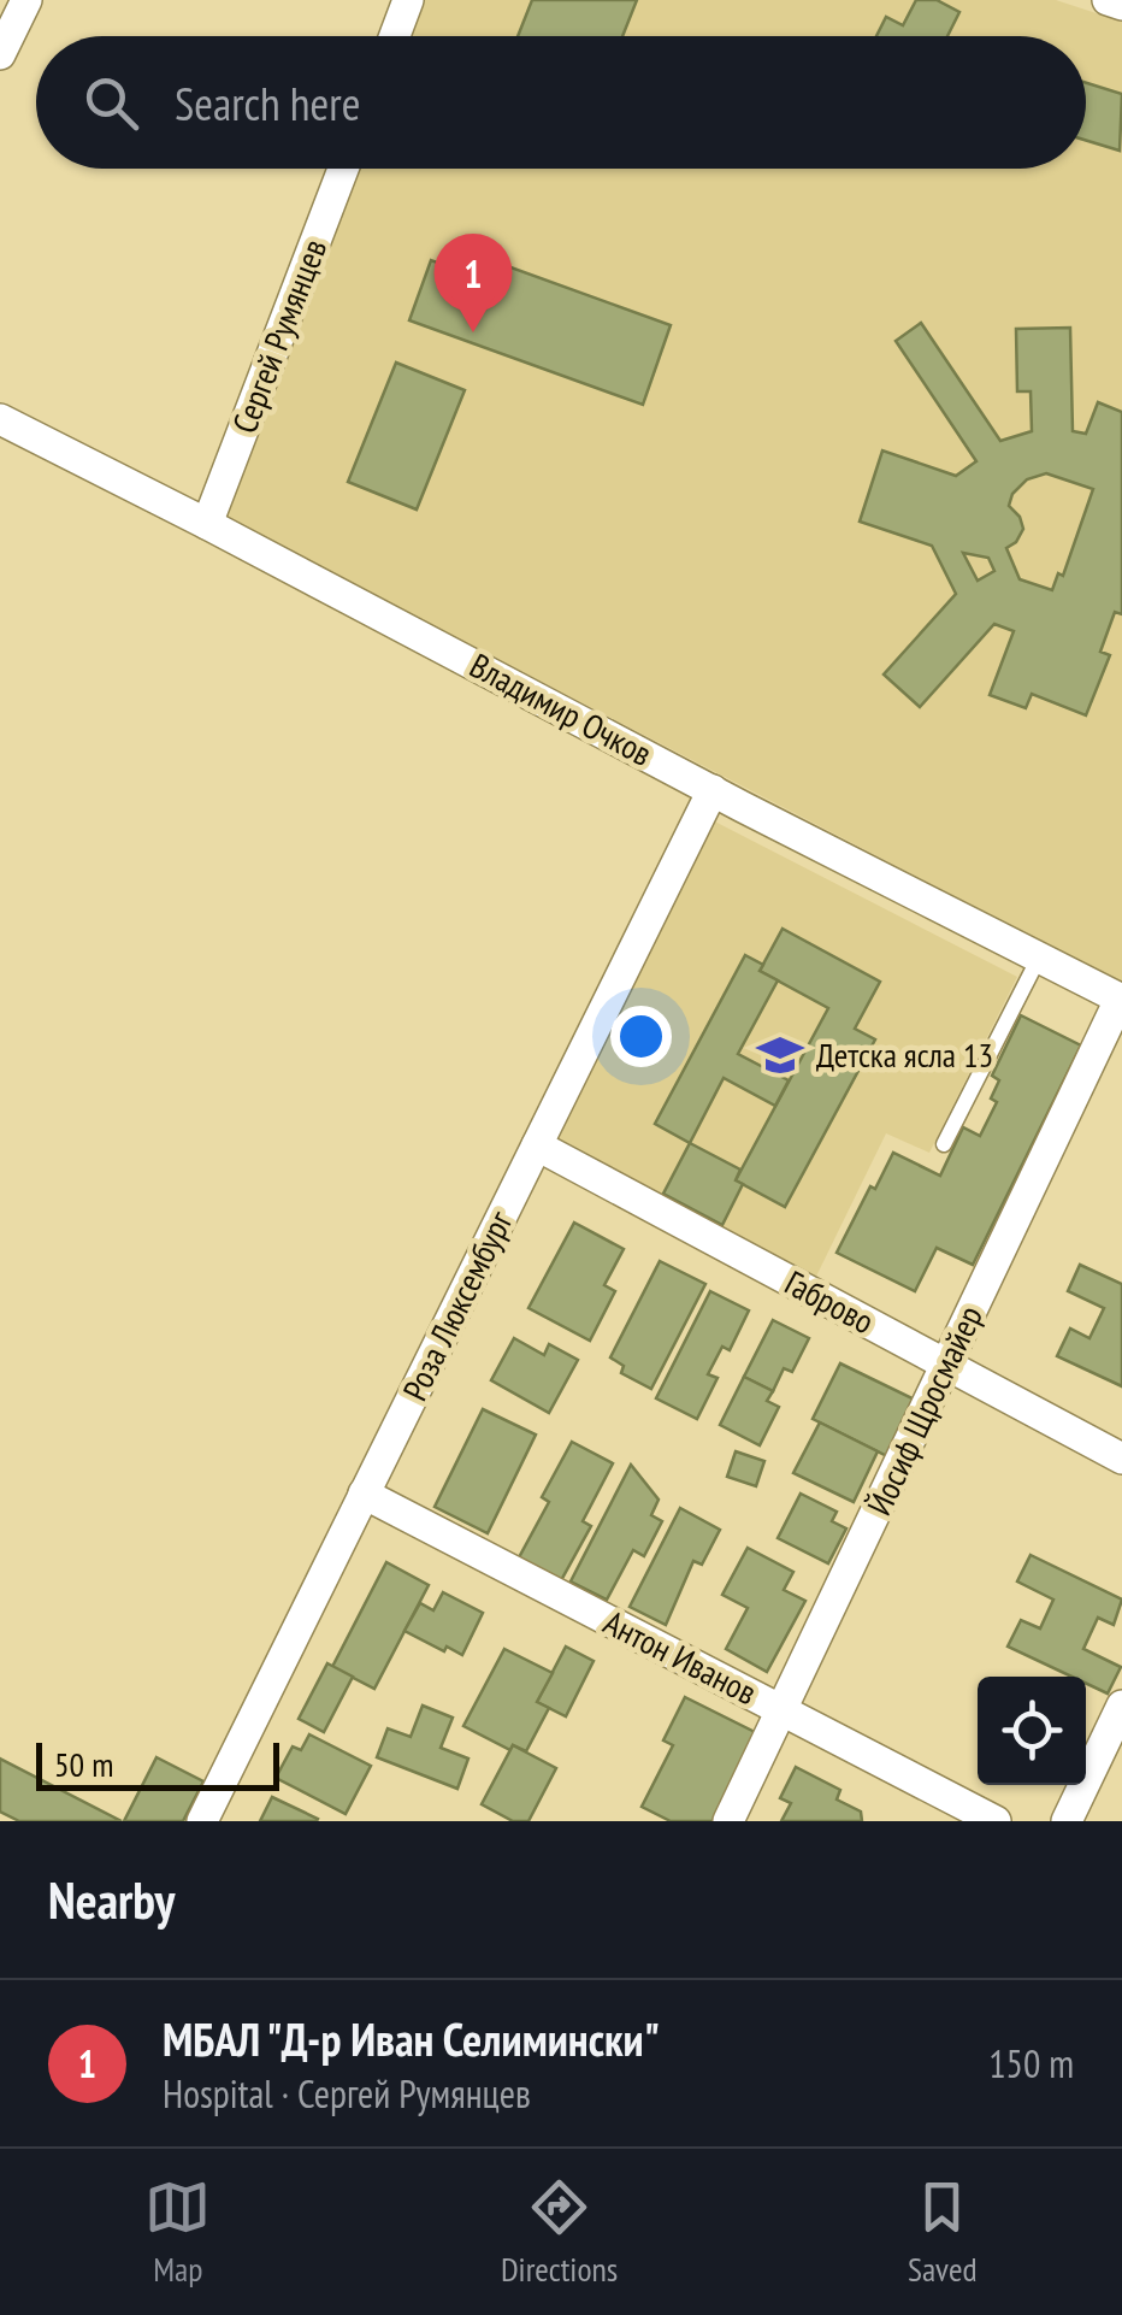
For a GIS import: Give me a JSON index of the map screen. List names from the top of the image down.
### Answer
{
  "streets": {
    "street": [
      "Сергей Румянцев",
      "Владимир Очков",
      "Габрово",
      "Роза Люксембург",
      "Йосиф Щросмайер",
      "Антон Иванов"
    ]
  },
  "crossings": [
    ["Сергей Румянцев", "Владимир Очков"],
    ["Владимир Очков", "Роза Люксембург"],
    ["Владимир Очков", "Йосиф Щросмайер"],
    ["Габрово", "Роза Люксембург"],
    ["Габрово", "Йосиф Щросмайер"],
    ["Роза Люксембург", "Антон Иванов"],
    ["Йосиф Щросмайер", "Антон Иванов"]
  ],
  "places": {
    "school or university": ["Детска ясла 13"]
  },
  "scale_bar": "50 m",
  "page": {
    "search": "Search here",
    "pins": "1",
    "scale": "50 m",
    "heading": "Nearby",
    "list": [
      {
        "mark": "1",
        "name": "МБАЛ \"Д-р Иван Селимински\"",
        "note": "Hospital · Сергей Румянцев",
        "value": "150 m"
      }
    ],
    "nav": ["Map", "Directions", "Saved"]
  }
}
